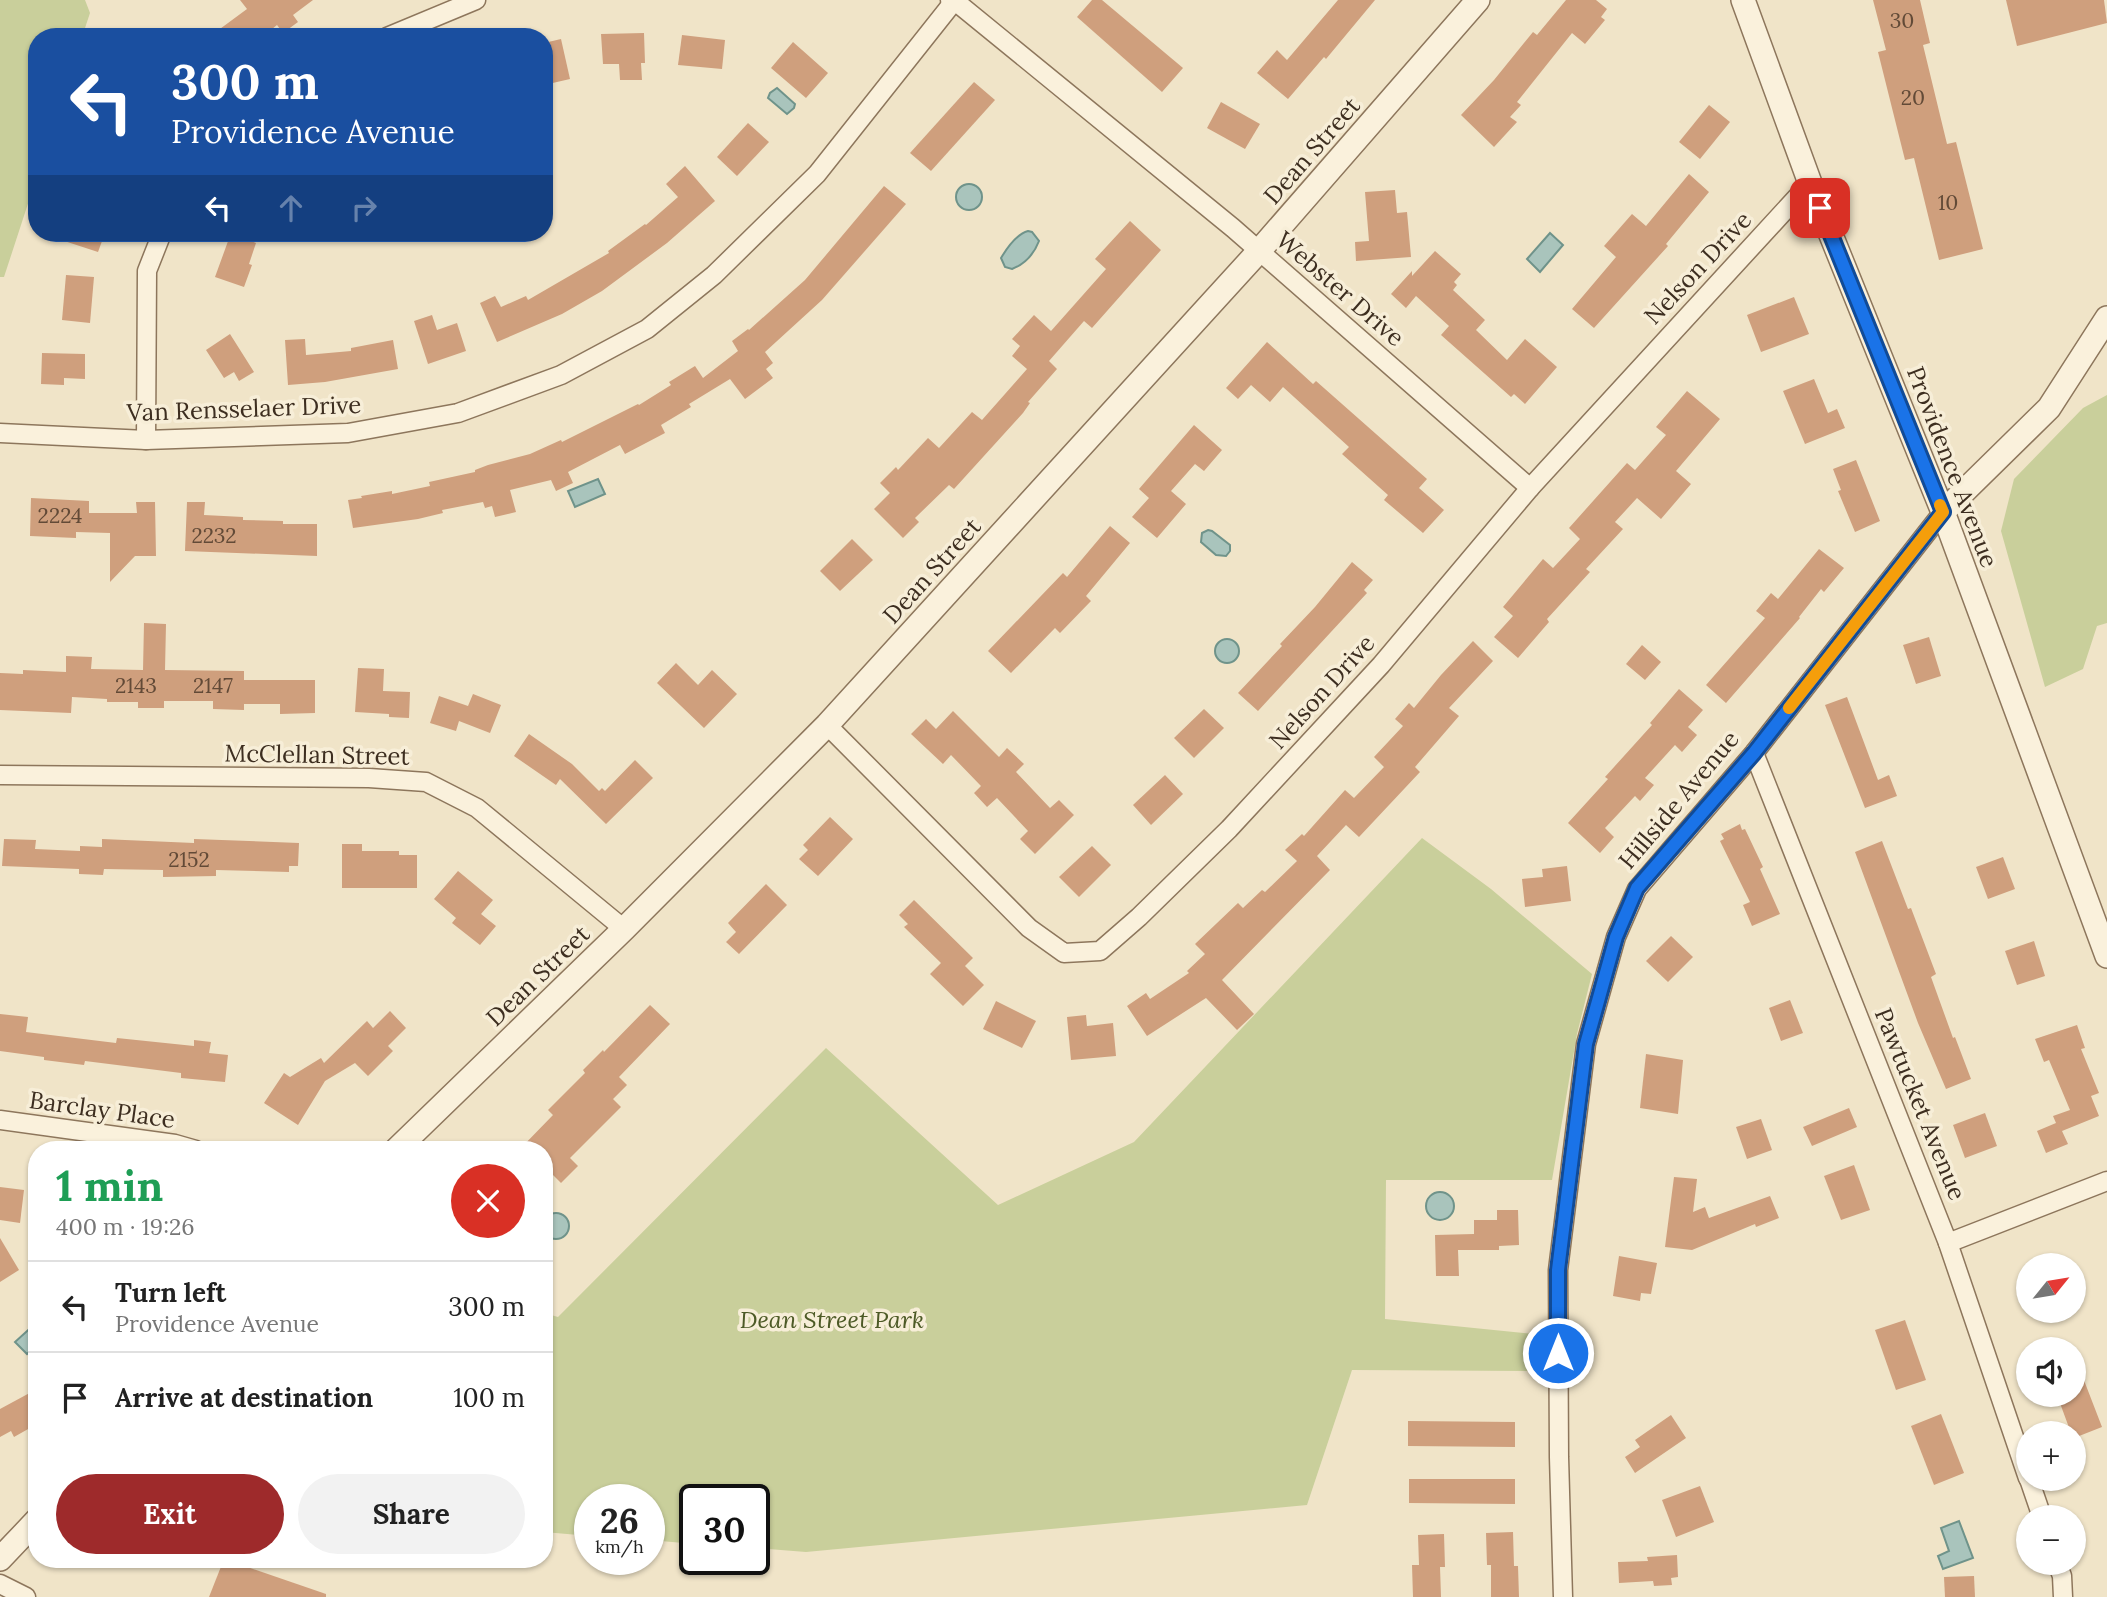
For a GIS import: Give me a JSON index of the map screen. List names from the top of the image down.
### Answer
{
  "streets": {
    "street": [
      "Dean Street",
      "Nelson Drive",
      "Webster Drive",
      "Van Rensselaer Drive",
      "Providence Avenue",
      "McClellan Street",
      "Hillside Avenue",
      "Pawtucket Avenue",
      "Barclay Place"
    ]
  },
  "crossings": [
    ["Dean Street", "Nelson Drive"],
    ["Dean Street", "Webster Drive"],
    ["Dean Street", "McClellan Street"],
    ["Nelson Drive", "Webster Drive"],
    ["Nelson Drive", "Providence Avenue"],
    ["Webster Drive", "Van Rensselaer Drive"],
    ["Providence Avenue", "Hillside Avenue"],
    ["Hillside Avenue", "Pawtucket Avenue"]
  ],
  "parks": ["Dean Street Park"],
  "house_numbers": [
    "30",
    "20",
    "10",
    "2224",
    "2232",
    "2143",
    "2147",
    "2152"
  ],
  "north": "top right",
  "page": {
    "turn": ["300 m", "Providence Avenue"],
    "heading": ["1 min", "400 m · 19:26"],
    "map_buttons": ["+", "−"],
    "list": [
      {
        "name": "Turn left",
        "note": "Providence Avenue",
        "value": "300 m"
      },
      {
        "name": "Arrive at destination",
        "value": "100 m"
      }
    ],
    "buttons": ["Exit", "Share"],
    "speed": "26 km/h",
    "limit": "30"
  }
}
